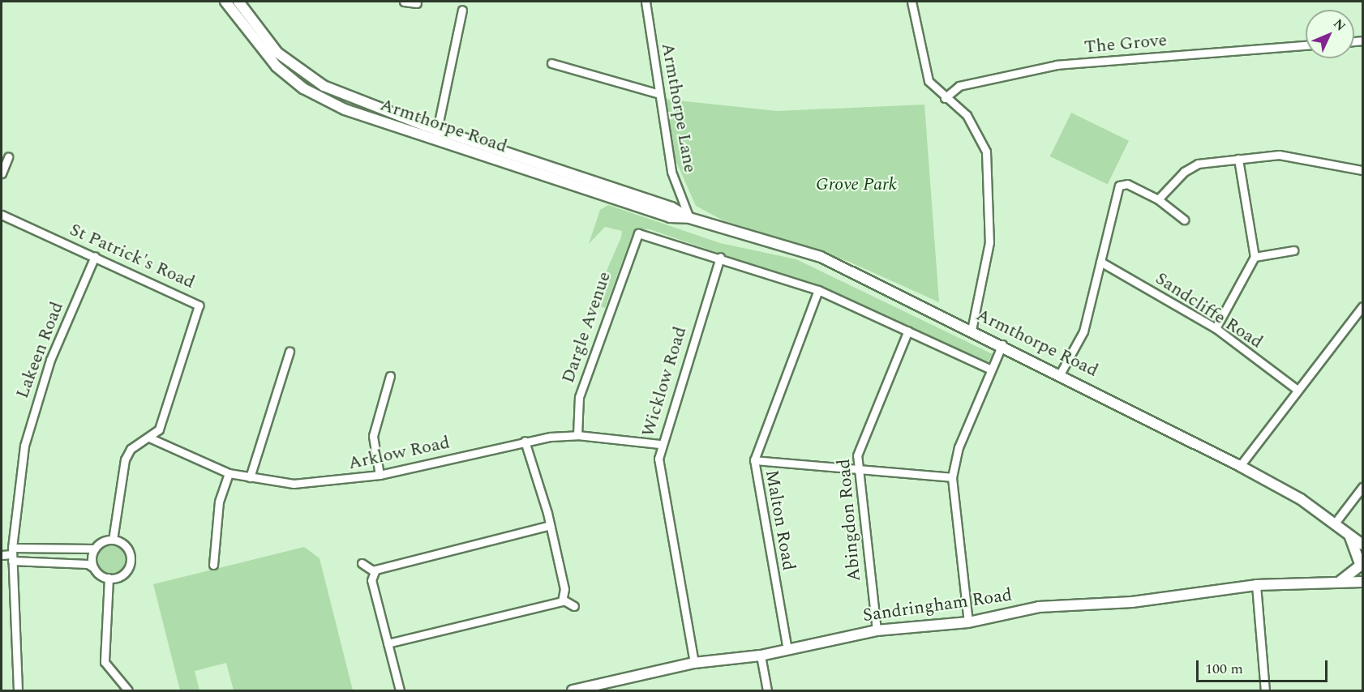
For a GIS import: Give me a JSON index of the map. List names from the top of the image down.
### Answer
{
  "streets": {
    "street": [
      "The Grove",
      "Armthorpe Lane",
      "Armthorpe Road",
      "St Patrick's Road",
      "Sandcliffe Road",
      "Dargle Avenue",
      "Lakeen Road",
      "Wicklow Road",
      "Arklow Road",
      "Malton Road",
      "Abingdon Road",
      "Sandringham Road"
    ]
  },
  "crossings": [
    ["Armthorpe Lane", "Armthorpe Road"],
    ["St Patrick's Road", "Lakeen Road"],
    ["St Patrick's Road", "Arklow Road"],
    ["Dargle Avenue", "Wicklow Road"],
    ["Dargle Avenue", "Arklow Road"],
    ["Wicklow Road", "Arklow Road"],
    ["Wicklow Road", "Sandringham Road"],
    ["Malton Road", "Sandringham Road"],
    ["Abingdon Road", "Sandringham Road"]
  ],
  "parks": ["Grove Park"],
  "scale_bar": "100 m",
  "north": "top right"
}
